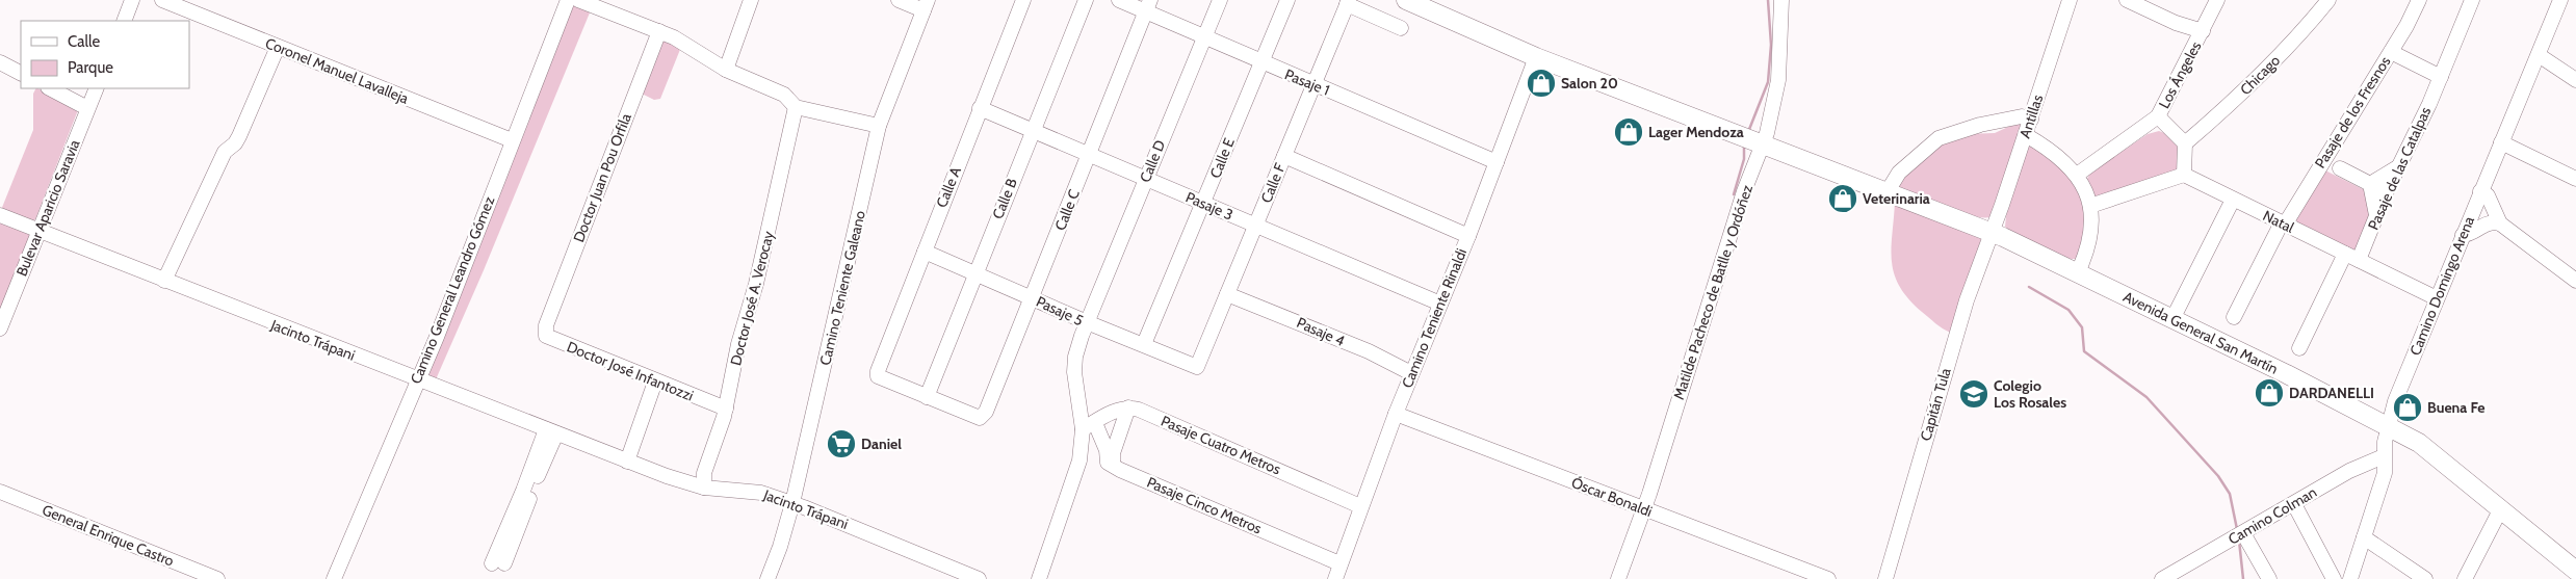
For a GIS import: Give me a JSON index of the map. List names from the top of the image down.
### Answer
{
  "streets": {
    "main road": ["Avenida General San Martín"],
    "street": [
      "Coronel Manuel Lavalleja",
      "Los Ángeles",
      "Chicago",
      "Pasaje 1",
      "Pasaje de los Fresnos",
      "Antillas",
      "Calle E",
      "Calle D",
      "Pasaje de las Catalpas",
      "Doctor Juan Pou Orfila",
      "Calle F",
      "Calle A",
      "Calle B",
      "Pasaje 3",
      "Bulevar Aparicio Saravia",
      "Calle C",
      "Natal",
      "Camino Domingo Arena",
      "Camino Teniente Galeano",
      "Camino General Leandro Gómez",
      "Matilde Pacheco de Batlle y Ordóñez",
      "Doctor José A. Verocay",
      "Pasaje 5",
      "Camino Teniente Rinaldi",
      "Pasaje 4",
      "Jacinto Trápani",
      "Doctor José Infantozzi",
      "Capitán Tula",
      "Pasaje Cuatro Metros",
      "Óscar Bonaldi",
      "Pasaje Cinco Metros",
      "Camino Colman",
      "General Enrique Castro"
    ]
  },
  "crossings": [
    ["Coronel Manuel Lavalleja", "Camino General Leandro Gómez"],
    ["Pasaje 1", "Calle E"],
    ["Pasaje 1", "Calle D"],
    ["Pasaje 1", "Calle F"],
    ["Pasaje 1", "Calle C"],
    ["Pasaje 1", "Camino Teniente Rinaldi"],
    ["Pasaje de los Fresnos", "Natal"],
    ["Antillas", "Avenida General San Martín"],
    ["Antillas", "Capitán Tula"],
    ["Calle E", "Pasaje 3"],
    ["Calle E", "Pasaje 5"],
    ["Calle D", "Pasaje 3"],
    ["Calle D", "Pasaje 5"],
    ["Pasaje de las Catalpas", "Natal"],
    ["Doctor Juan Pou Orfila", "Doctor José Infantozzi"],
    ["Calle F", "Pasaje 3"],
    ["Calle F", "Pasaje 5"],
    ["Calle F", "Pasaje 4"],
    ["Calle A", "Calle B"],
    ["Calle A", "Pasaje 3"],
    ["Calle A", "Calle C"],
    ["Calle A", "Pasaje 5"],
    ["Calle B", "Pasaje 3"],
    ["Calle B", "Calle C"],
    ["Calle B", "Pasaje 5"],
    ["Pasaje 3", "Calle C"],
    ["Pasaje 3", "Camino Teniente Rinaldi"],
    ["Bulevar Aparicio Saravia", "Jacinto Trápani"],
    ["Calle C", "Pasaje 5"],
    ["Natal", "Camino Domingo Arena"],
    ["Camino Domingo Arena", "Avenida General San Martín"],
    ["Camino Domingo Arena", "Camino Colman"],
    ["Camino Teniente Galeano", "Jacinto Trápani"],
    ["Camino General Leandro Gómez", "Jacinto Trápani"],
    ["Matilde Pacheco de Batlle y Ordóñez", "Avenida General San Martín"],
    ["Matilde Pacheco de Batlle y Ordóñez", "Óscar Bonaldi"],
    ["Doctor José A. Verocay", "Jacinto Trápani"],
    ["Doctor José A. Verocay", "Doctor José Infantozzi"],
    ["Camino Teniente Rinaldi", "Pasaje 4"],
    ["Camino Teniente Rinaldi", "Avenida General San Martín"],
    ["Camino Teniente Rinaldi", "Pasaje Cuatro Metros"],
    ["Camino Teniente Rinaldi", "Óscar Bonaldi"],
    ["Camino Teniente Rinaldi", "Pasaje Cinco Metros"],
    ["Avenida General San Martín", "Capitán Tula"]
  ],
  "places": {
    "shop": [
      "Salon 20",
      "Lager Mendoza",
      "Veterinaria",
      "DARDANELLI",
      "Buena Fe"
    ],
    "school or university": ["Colegio Los Rosales"],
    "supermarket": ["Daniel"]
  },
  "legend": ["Calle", "Parque"]
}
